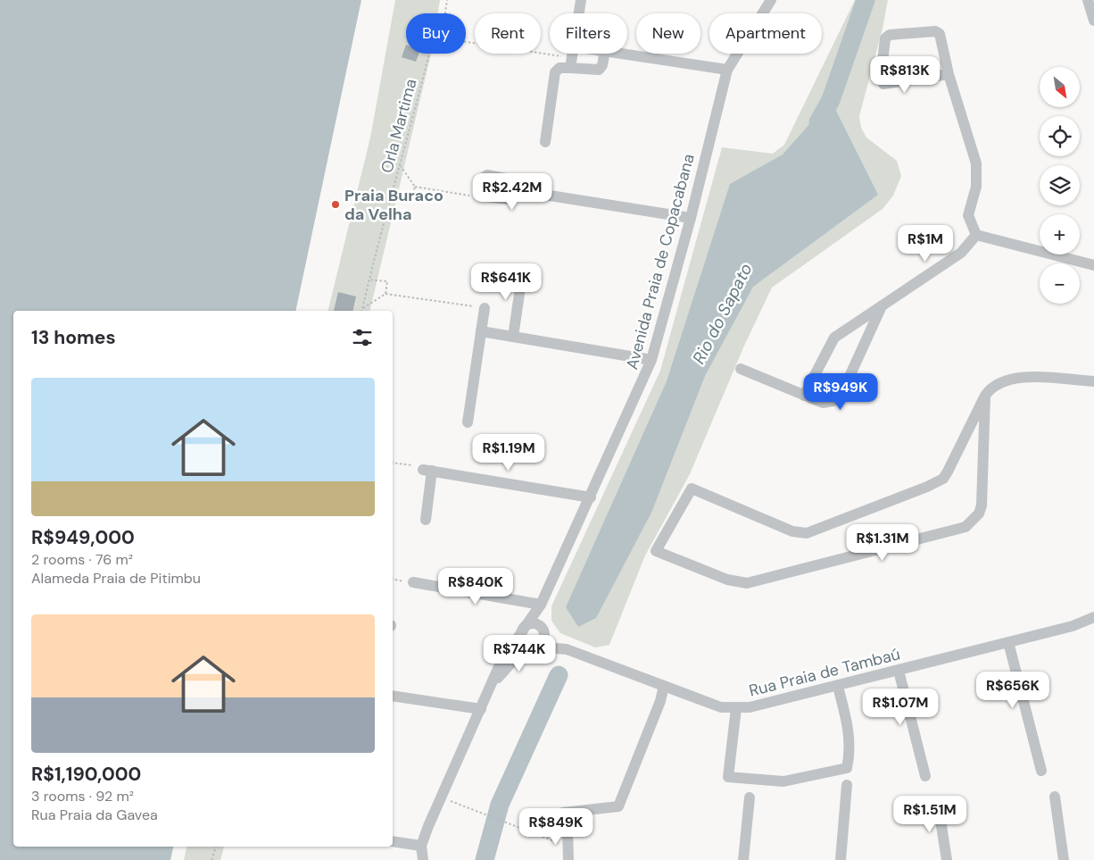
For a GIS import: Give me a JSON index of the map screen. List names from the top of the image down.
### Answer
{
  "streets": {
    "street": ["Avenida Praia de Copacabana", "Rua Praia de Tambaú"],
    "path": ["Orla Martima"]
  },
  "crossings": [
    ["Avenida Praia de Copacabana", "Rua Praia de Tambaú"]
  ],
  "water": ["Rio do Sapato"],
  "places": ["Praia Buraco da Velha"],
  "north": "bottom right",
  "page": {
    "chip": [
      "Buy",
      "Rent",
      "Filters",
      "New",
      "Apartment"
    ],
    "price": [
      "R$813K",
      "R$2.42M",
      "R$1M",
      "R$641K",
      "R$949K",
      "R$1.19M",
      "R$1.31M",
      "R$840K",
      "R$744K",
      "R$656K",
      "R$1.07M",
      "R$1.51M",
      "R$849K"
    ],
    "map_buttons": ["+", "−"],
    "heading": "13 homes",
    "list": [
      {
        "name": "R$949,000",
        "note": "2 rooms · 76 m² · Alameda Praia de Pitimbu"
      },
      {
        "name": "R$1,190,000",
        "note": "3 rooms · 92 m² · Rua Praia da Gavea"
      }
    ]
  }
}
